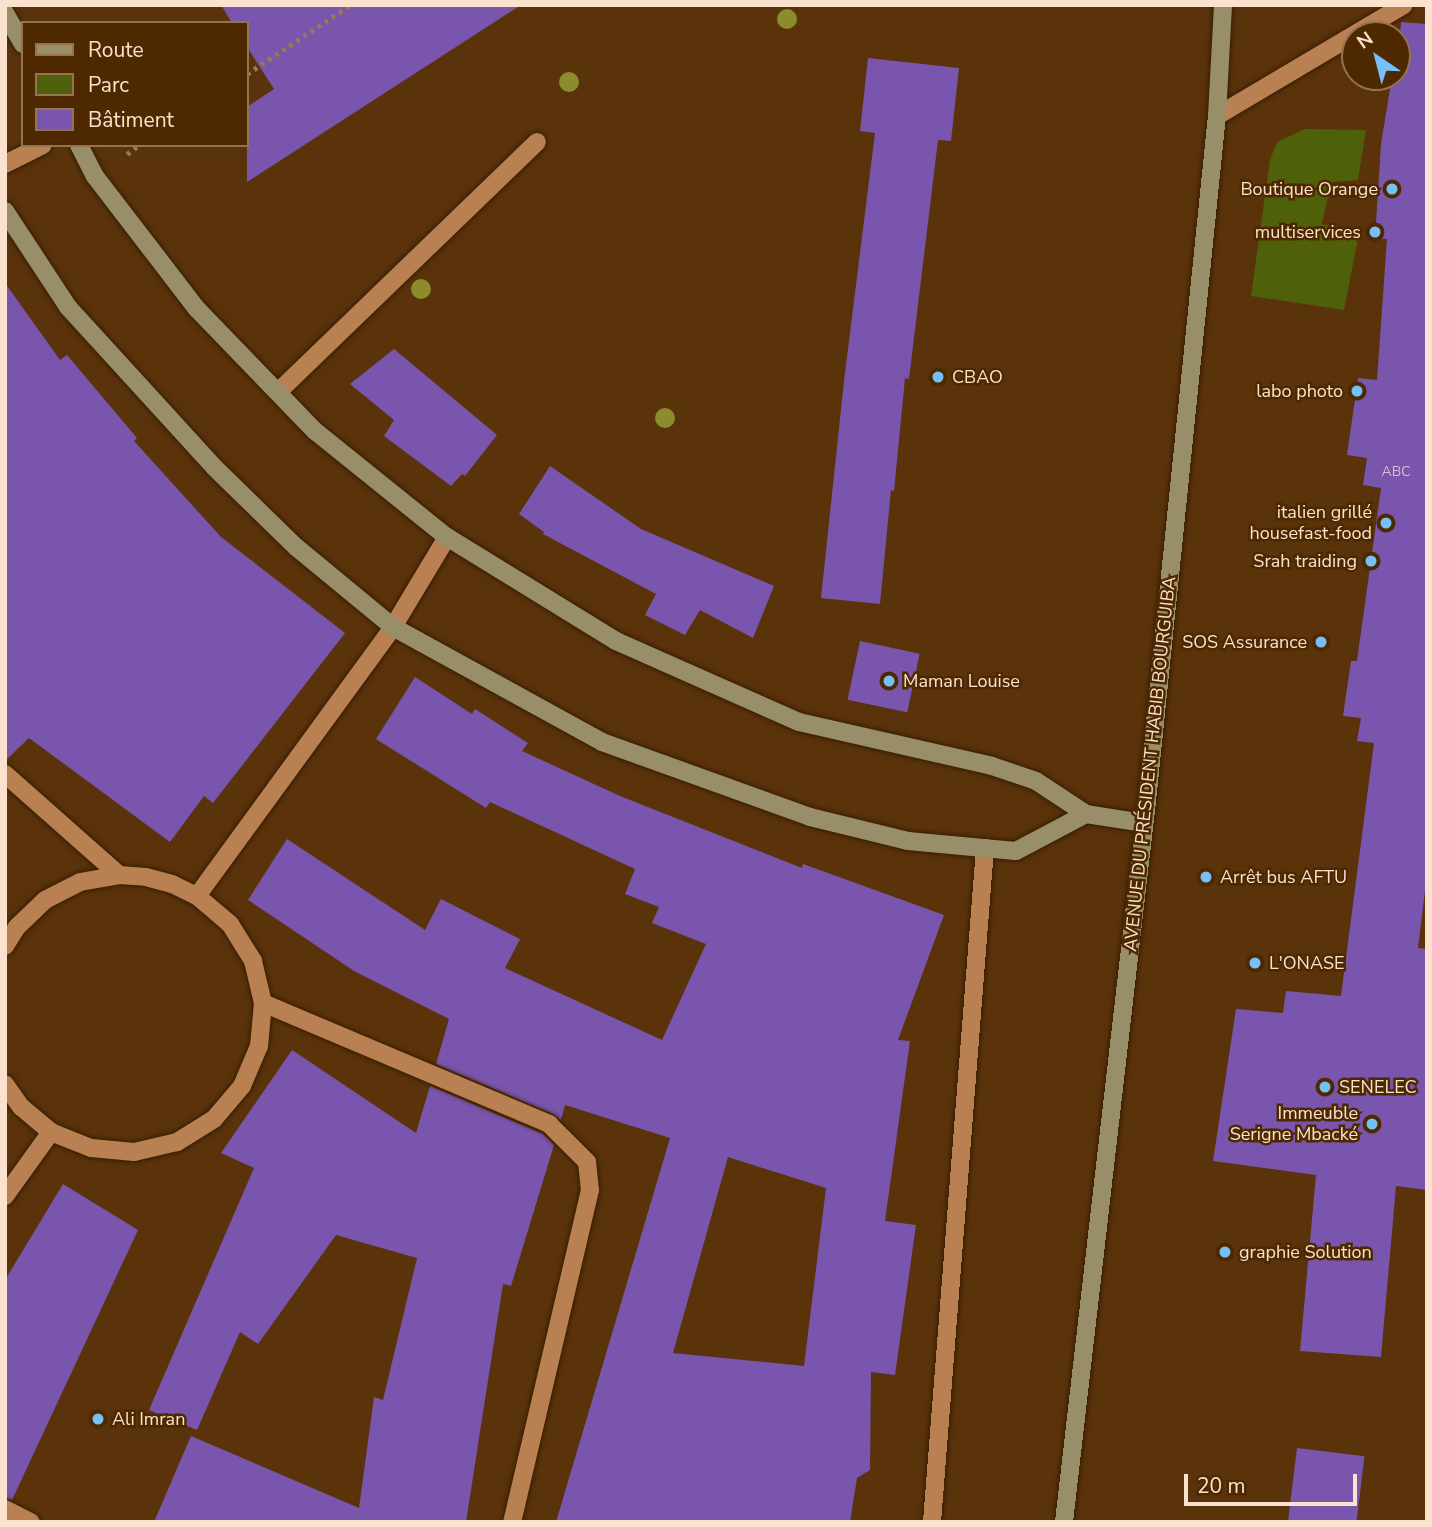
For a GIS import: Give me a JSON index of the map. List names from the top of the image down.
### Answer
{
  "streets": {
    "street": ["AVENUE DU PRÉSIDENT HABIB BOURGUIBA"]
  },
  "places": [
    "Boutique Orange",
    "multiservices",
    "CBAO",
    "labo photo",
    "italien grillé housefast-food",
    "Srah traiding",
    "SOS Assurance",
    "Maman Louise",
    "Arrêt bus AFTU",
    "L'ONASE",
    "SENELEC",
    "Immeuble Serigne Mbacké",
    "graphie Solution",
    "Ali Imran"
  ],
  "house_numbers": ["ABC"],
  "legend": ["Route", "Parc", "Bâtiment"],
  "scale_bar": "20 m",
  "north": "top left"
}
